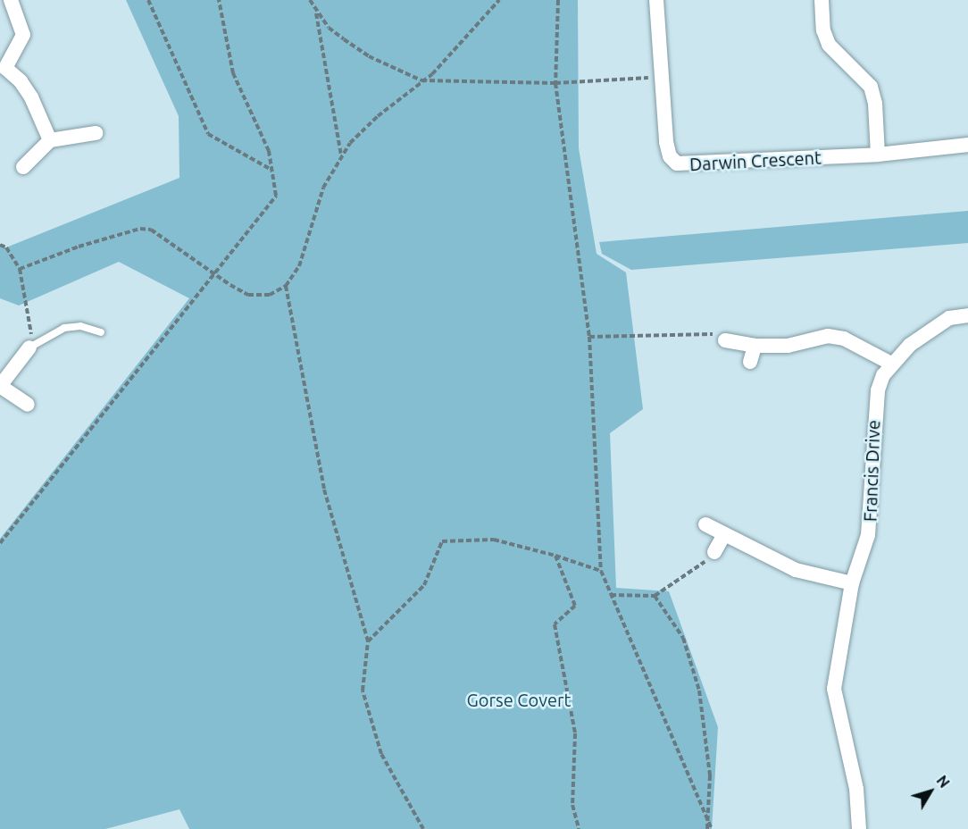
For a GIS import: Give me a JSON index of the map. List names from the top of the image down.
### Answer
{
  "streets": {
    "street": ["Darwin Crescent", "Francis Drive"]
  },
  "parks": ["Gorse Covert"],
  "north": "top right"
}
